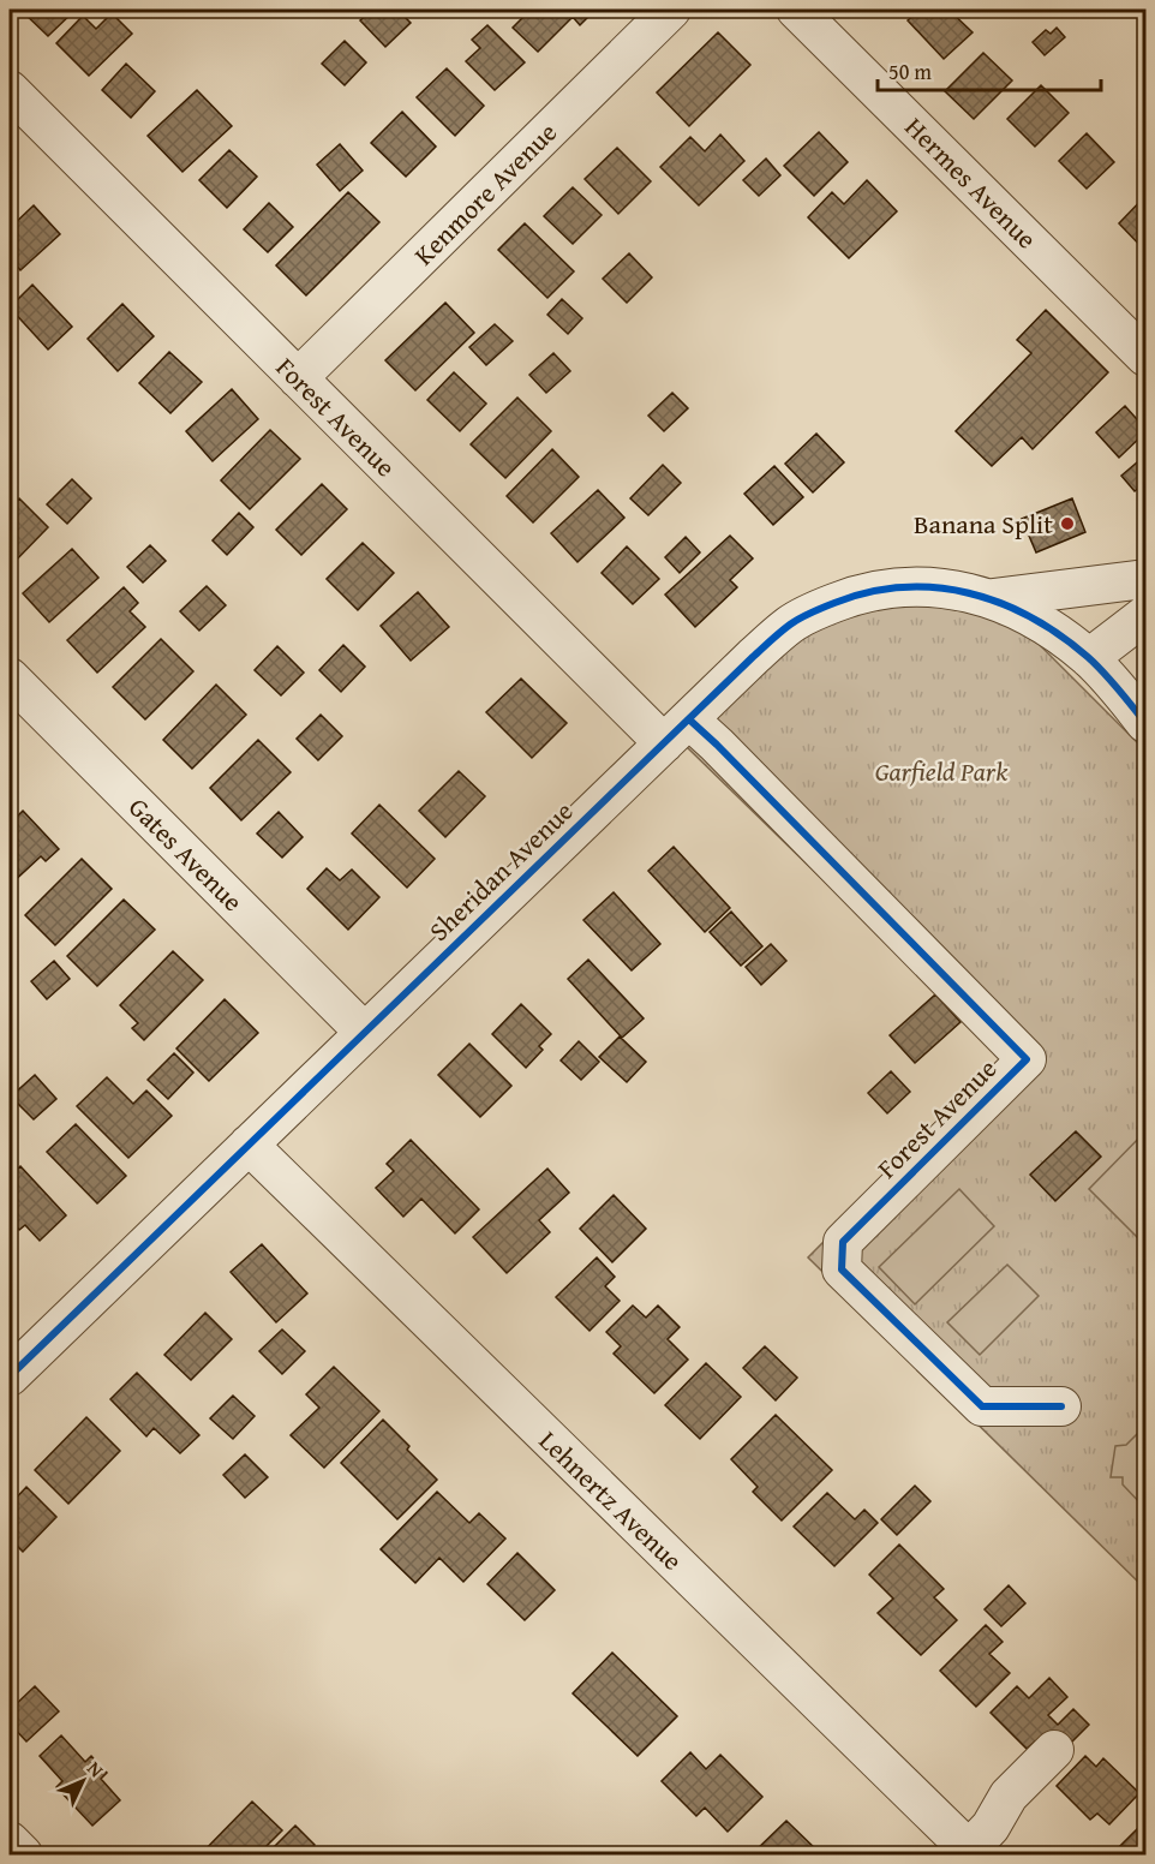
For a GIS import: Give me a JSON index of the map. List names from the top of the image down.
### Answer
{
  "streets": {
    "street": [
      "Hermes Avenue",
      "Kenmore Avenue",
      "Forest Avenue",
      "Gates Avenue",
      "Sheridan Avenue",
      "Lehnertz Avenue"
    ]
  },
  "crossings": [
    ["Kenmore Avenue", "Forest Avenue"],
    ["Forest Avenue", "Sheridan Avenue"],
    ["Gates Avenue", "Sheridan Avenue"],
    ["Sheridan Avenue", "Lehnertz Avenue"]
  ],
  "parks": ["Garfield Park"],
  "places": ["Banana Split"],
  "scale_bar": "50 m",
  "north": "top right"
}
